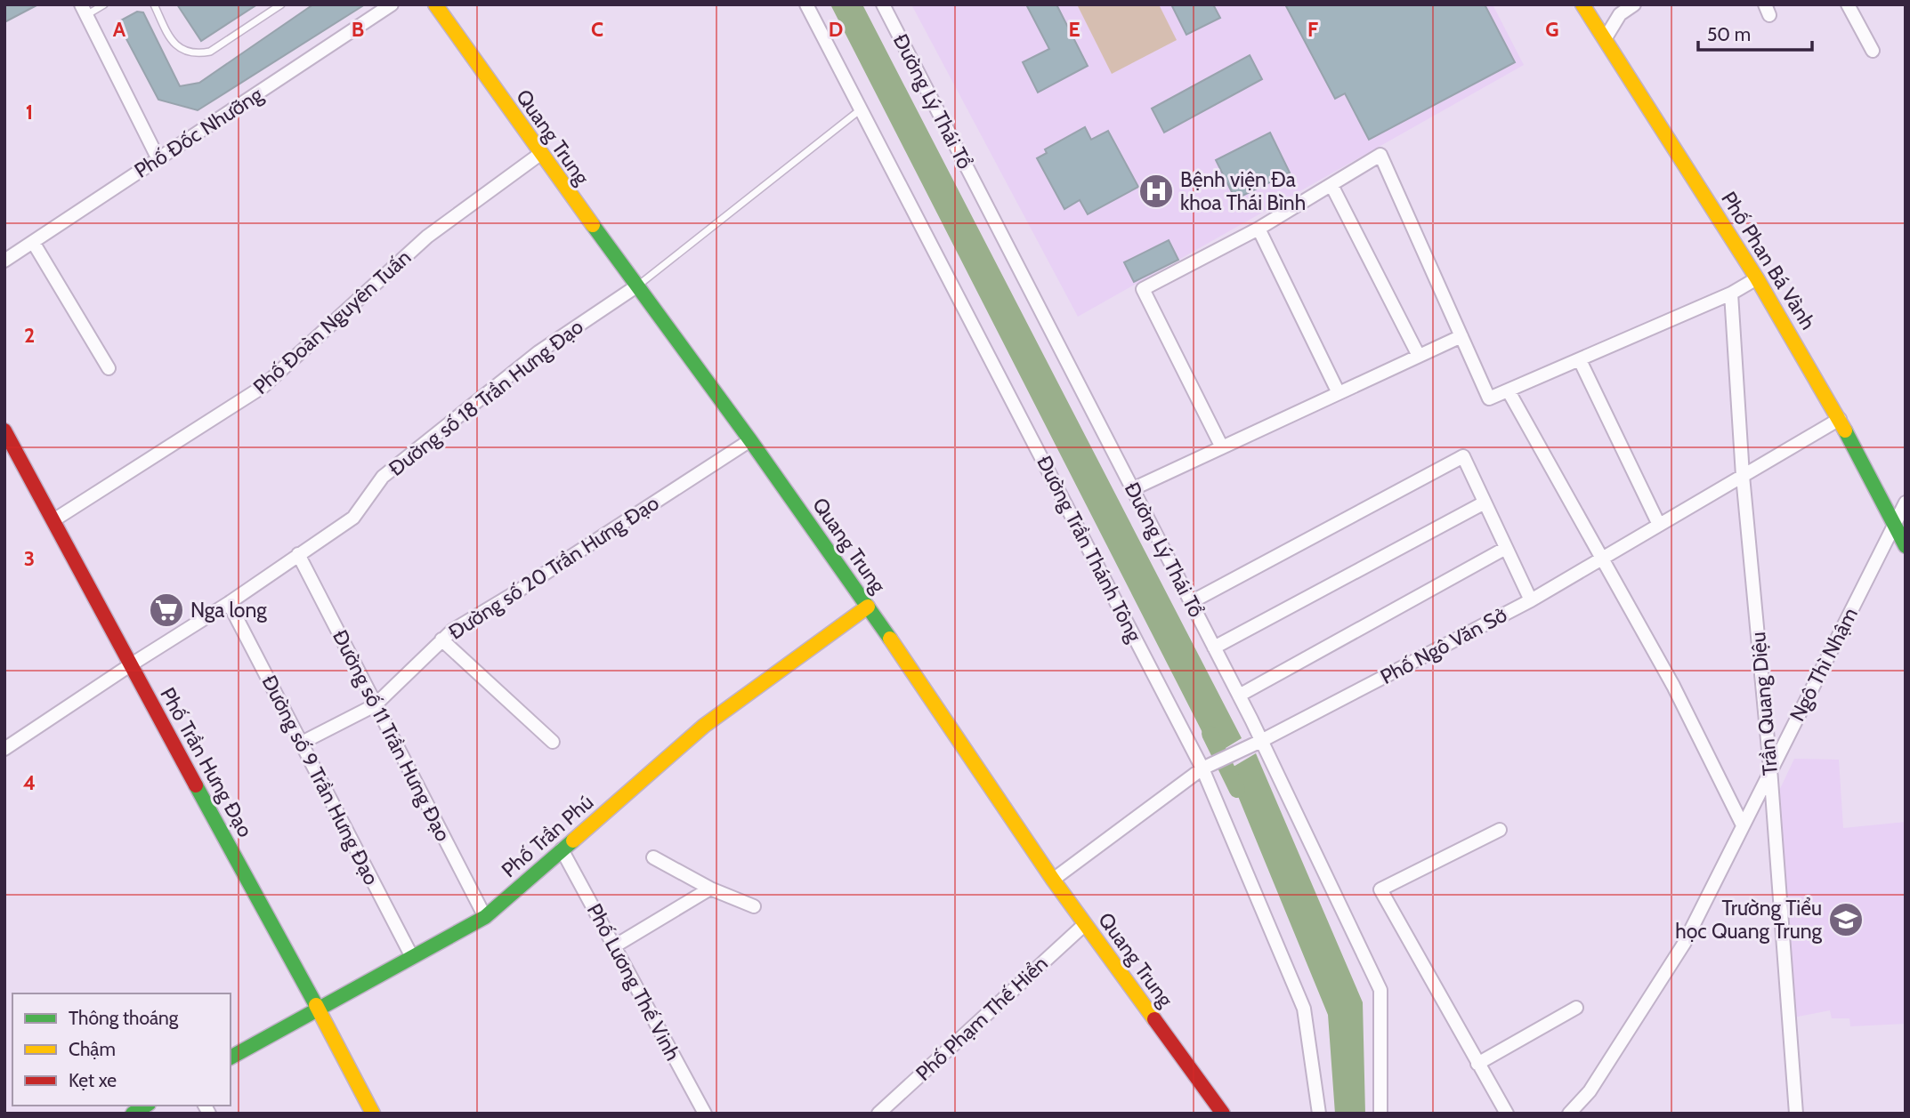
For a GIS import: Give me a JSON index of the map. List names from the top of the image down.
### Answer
{
  "streets": {
    "street": [
      "Đường Lý Thái Tổ",
      "Phố Đốc Nhưỡng",
      "Quang Trung",
      "Phố Phan Bá Vành",
      "Phố Đoàn Nguyên Tuấn",
      "Đường số 18 Trần Hưng Đạo",
      "Đường Trần Thánh Tông",
      "Đường số 20 Trần Hưng Đạo",
      "Phố Ngô Văn Sở",
      "Ngô Thì Nhậm",
      "Trần Quang Diệu",
      "Đường số 11 Trần Hưng Đạo",
      "Phố Trần Hưng Đạo",
      "Đường số 9 Trần Hưng Đạo",
      "Phố Trần Phú",
      "Phố Lương Thế Vinh",
      "Phố Phạm Thế Hiển"
    ]
  },
  "crossings": [
    ["Đường Lý Thái Tổ", "Phố Ngô Văn Sở"],
    ["Quang Trung", "Phố Đoàn Nguyên Tuấn"],
    ["Quang Trung", "Đường số 18 Trần Hưng Đạo"],
    ["Quang Trung", "Đường số 20 Trần Hưng Đạo"],
    ["Quang Trung", "Phố Ngô Văn Sở"],
    ["Quang Trung", "Phố Trần Phú"],
    ["Quang Trung", "Phố Phạm Thế Hiển"],
    ["Phố Phan Bá Vành", "Phố Ngô Văn Sở"],
    ["Phố Phan Bá Vành", "Ngô Thì Nhậm"],
    ["Phố Đoàn Nguyên Tuấn", "Phố Trần Hưng Đạo"],
    ["Đường số 18 Trần Hưng Đạo", "Đường số 11 Trần Hưng Đạo"],
    ["Đường số 18 Trần Hưng Đạo", "Phố Trần Hưng Đạo"],
    ["Đường số 18 Trần Hưng Đạo", "Đường số 9 Trần Hưng Đạo"],
    ["Đường Trần Thánh Tông", "Phố Ngô Văn Sở"],
    ["Đường số 20 Trần Hưng Đạo", "Đường số 11 Trần Hưng Đạo"],
    ["Đường số 20 Trần Hưng Đạo", "Đường số 9 Trần Hưng Đạo"],
    ["Phố Ngô Văn Sở", "Trần Quang Diệu"],
    ["Ngô Thì Nhậm", "Trần Quang Diệu"],
    ["Đường số 11 Trần Hưng Đạo", "Phố Trần Phú"],
    ["Phố Trần Hưng Đạo", "Phố Trần Phú"],
    ["Đường số 9 Trần Hưng Đạo", "Phố Trần Phú"],
    ["Phố Trần Phú", "Phố Lương Thế Vinh"]
  ],
  "places": {
    "hospital": ["Bệnh viện Đa khoa Thái Bình"],
    "supermarket": ["Nga long"],
    "school or university": ["Trường Tiểu học Quang Trung"]
  },
  "legend": ["Thông thoáng", "Chậm", "Kẹt xe"],
  "scale_bar": "50 m",
  "grid": {
    "columns": [
      "A",
      "B",
      "C",
      "D",
      "E",
      "F",
      "G"
    ],
    "rows": [
      "1",
      "2",
      "3",
      "4"
    ]
  }
}
